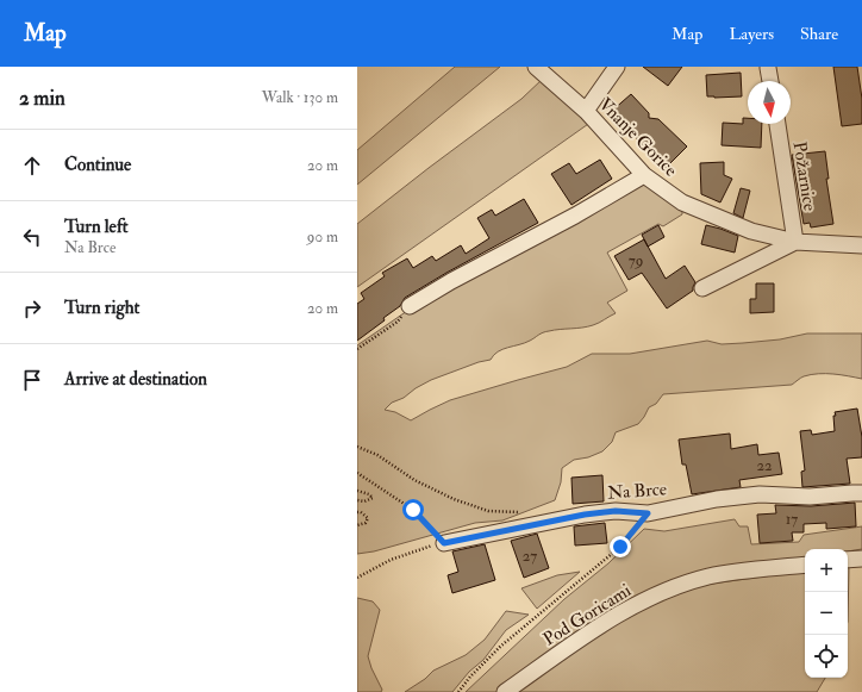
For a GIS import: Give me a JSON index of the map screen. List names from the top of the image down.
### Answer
{
  "streets": {
    "street": [
      "Vnanje Gorice",
      "Požarnice",
      "Na Brce",
      "Pod Goricami"
    ]
  },
  "crossings": [
    ["Vnanje Gorice", "Požarnice"]
  ],
  "house_numbers": [
    "79",
    "22",
    "17",
    "27"
  ],
  "north": "bottom",
  "page": {
    "header": "Map",
    "nav": ["Map", "Layers", "Share"],
    "heading": ["2 min", "Walk · 130 m"],
    "list": [
      ["Continue", "20 m"],
      ["Turn left", "Na Brce", "90 m"],
      ["Turn right", "20 m"],
      "Arrive at destination"
    ],
    "map_buttons": ["+", "−"]
  }
}
